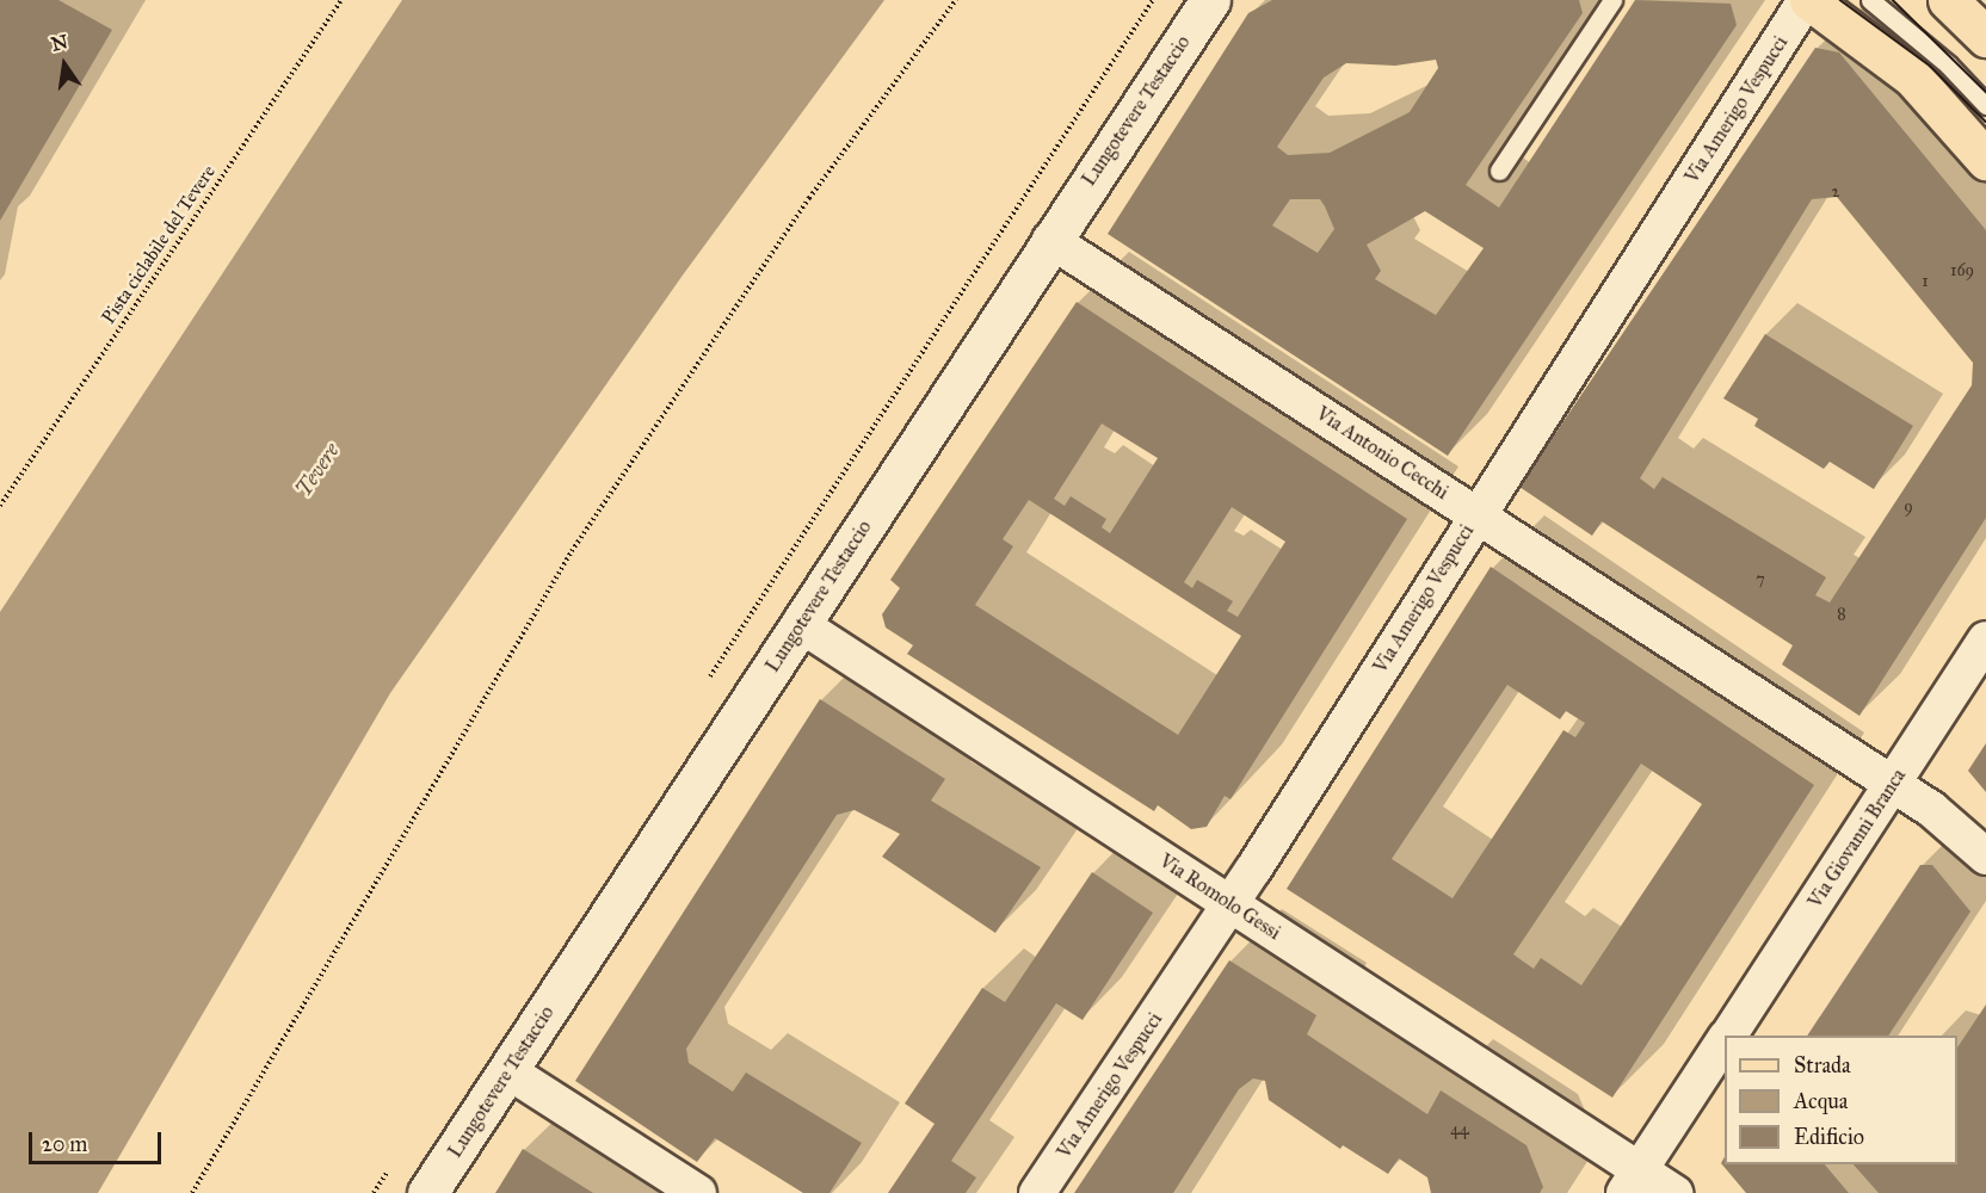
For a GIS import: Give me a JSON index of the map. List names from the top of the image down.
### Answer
{
  "streets": {
    "main road": ["Lungotevere Testaccio"],
    "street": [
      "Via Amerigo Vespucci",
      "Via Antonio Cecchi",
      "Via Giovanni Branca",
      "Via Romolo Gessi"
    ],
    "path": ["Pista ciclabile del Tevere"]
  },
  "crossings": [
    ["Via Amerigo Vespucci", "Via Antonio Cecchi"],
    ["Via Amerigo Vespucci", "Via Romolo Gessi"],
    ["Lungotevere Testaccio", "Via Antonio Cecchi"],
    ["Lungotevere Testaccio", "Via Romolo Gessi"],
    ["Via Antonio Cecchi", "Via Giovanni Branca"],
    ["Via Giovanni Branca", "Via Romolo Gessi"]
  ],
  "water": ["Tevere"],
  "house_numbers": [
    "2",
    "169",
    "1",
    "9",
    "7",
    "8",
    "44"
  ],
  "legend": ["Strada", "Acqua", "Edificio"],
  "scale_bar": "20 m",
  "north": "top"
}
